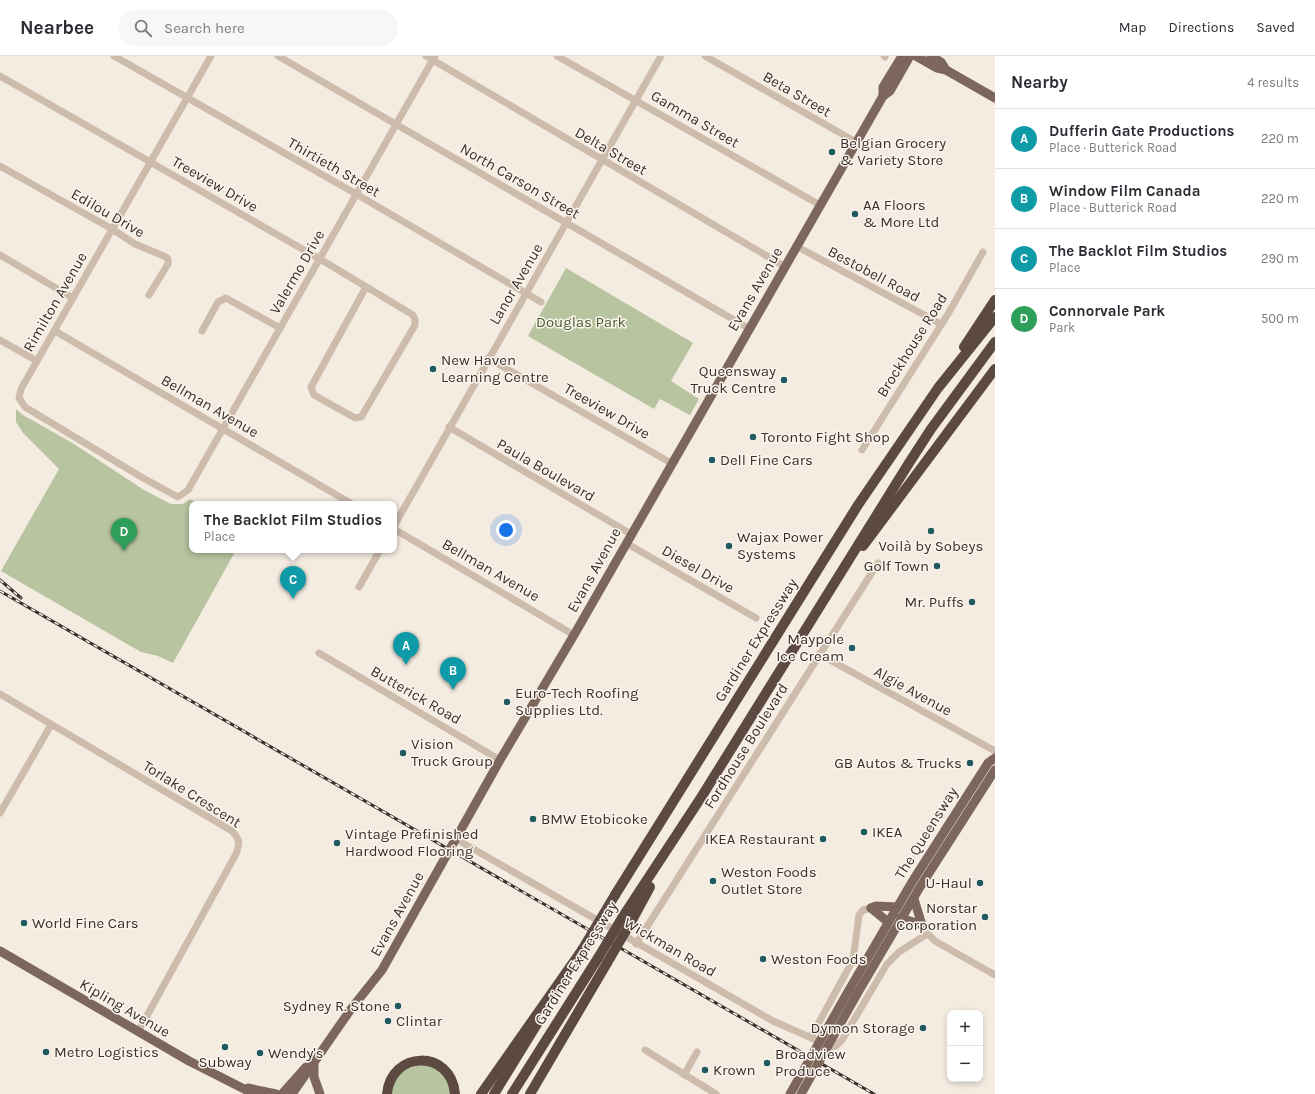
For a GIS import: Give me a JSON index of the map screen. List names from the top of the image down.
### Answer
{
  "streets": {
    "highway": ["Gardiner Expressway"],
    "main road": ["Evans Avenue", "The Queensway", "Kipling Avenue"],
    "street": [
      "Beta Street",
      "Gamma Street",
      "Delta Street",
      "Thirtieth Street",
      "North Carson Street",
      "Treeview Drive",
      "Edilou Drive",
      "Valermo Drive",
      "Bestobell Road",
      "Lanor Avenue",
      "Rimilton Avenue",
      "Brockhouse Road",
      "Bellman Avenue",
      "Paula Boulevard",
      "Diesel Drive",
      "Algie Avenue",
      "Butterick Road",
      "Fordhouse Boulevard",
      "Torlake Crescent",
      "Wickman Road"
    ]
  },
  "crossings": [
    ["Beta Street", "Evans Avenue"],
    ["Gamma Street", "Lanor Avenue"],
    ["Gamma Street", "Evans Avenue"],
    ["Delta Street", "Valermo Drive"],
    ["Delta Street", "Lanor Avenue"],
    ["Delta Street", "Evans Avenue"],
    ["Thirtieth Street", "Valermo Drive"],
    ["Thirtieth Street", "Lanor Avenue"],
    ["Thirtieth Street", "Rimilton Avenue"],
    ["North Carson Street", "Valermo Drive"],
    ["North Carson Street", "Lanor Avenue"],
    ["North Carson Street", "Evans Avenue"],
    ["Treeview Drive", "Valermo Drive"],
    ["Treeview Drive", "Lanor Avenue"],
    ["Treeview Drive", "Evans Avenue"],
    ["Treeview Drive", "Rimilton Avenue"],
    ["Edilou Drive", "Rimilton Avenue"],
    ["Valermo Drive", "Rimilton Avenue"],
    ["Valermo Drive", "Bellman Avenue"],
    ["Bestobell Road", "Evans Avenue"],
    ["Bestobell Road", "Brockhouse Road"],
    ["Lanor Avenue", "Paula Boulevard"],
    ["Evans Avenue", "Bellman Avenue"],
    ["Evans Avenue", "Paula Boulevard"],
    ["Evans Avenue", "Diesel Drive"],
    ["Evans Avenue", "Butterick Road"],
    ["Evans Avenue", "Wickman Road"],
    ["Rimilton Avenue", "Bellman Avenue"],
    ["Algie Avenue", "Fordhouse Boulevard"],
    ["Fordhouse Boulevard", "Wickman Road"],
    ["Torlake Crescent", "Kipling Avenue"]
  ],
  "parks": ["Douglas Park"],
  "places": [
    "Belgian Grocery & Variety Store",
    "AA Floors & More Ltd",
    "New Haven Learning Centre",
    "Queensway Truck Centre",
    "Toronto Fight Shop",
    "Dell Fine Cars",
    "Voilà by Sobeys",
    "Wajax Power Systems",
    "Golf Town",
    "Mr. Puffs",
    "Maypole Ice Cream",
    "Euro-Tech Roofing Supplies Ltd.",
    "Vision Truck Group",
    "GB Autos & Trucks",
    "BMW Etobicoke",
    "IKEA",
    "IKEA Restaurant",
    "Vintage Prefinished Hardwood Flooring",
    "Weston Foods Outlet Store",
    "U-Haul",
    "Norstar Corporation",
    "World Fine Cars",
    "Weston Foods",
    "Sydney R. Stone",
    "Clintar",
    "Dymon Storage",
    "Subway",
    "Metro Logistics",
    "Wendy's",
    "Broadview Produce",
    "Krown"
  ],
  "page": {
    "header": "Nearbee",
    "search": "Search here",
    "nav": ["Map", "Directions", "Saved"],
    "heading": ["Nearby", "4 results"],
    "list": [
      {
        "mark": "A",
        "name": "Dufferin Gate Productions",
        "note": "Place · Butterick Road",
        "value": "220 m"
      },
      {
        "mark": "B",
        "name": "Window Film Canada",
        "note": "Place · Butterick Road",
        "value": "220 m"
      },
      {
        "mark": "C",
        "name": "The Backlot Film Studios",
        "note": "Place",
        "value": "290 m"
      },
      {
        "mark": "D",
        "name": "Connorvale Park",
        "note": "Park",
        "value": "500 m"
      }
    ],
    "popup": ["The Backlot Film Studios", "Place"],
    "pins": [
      "D",
      "C",
      "A",
      "B"
    ],
    "map_buttons": ["+", "−"]
  }
}
